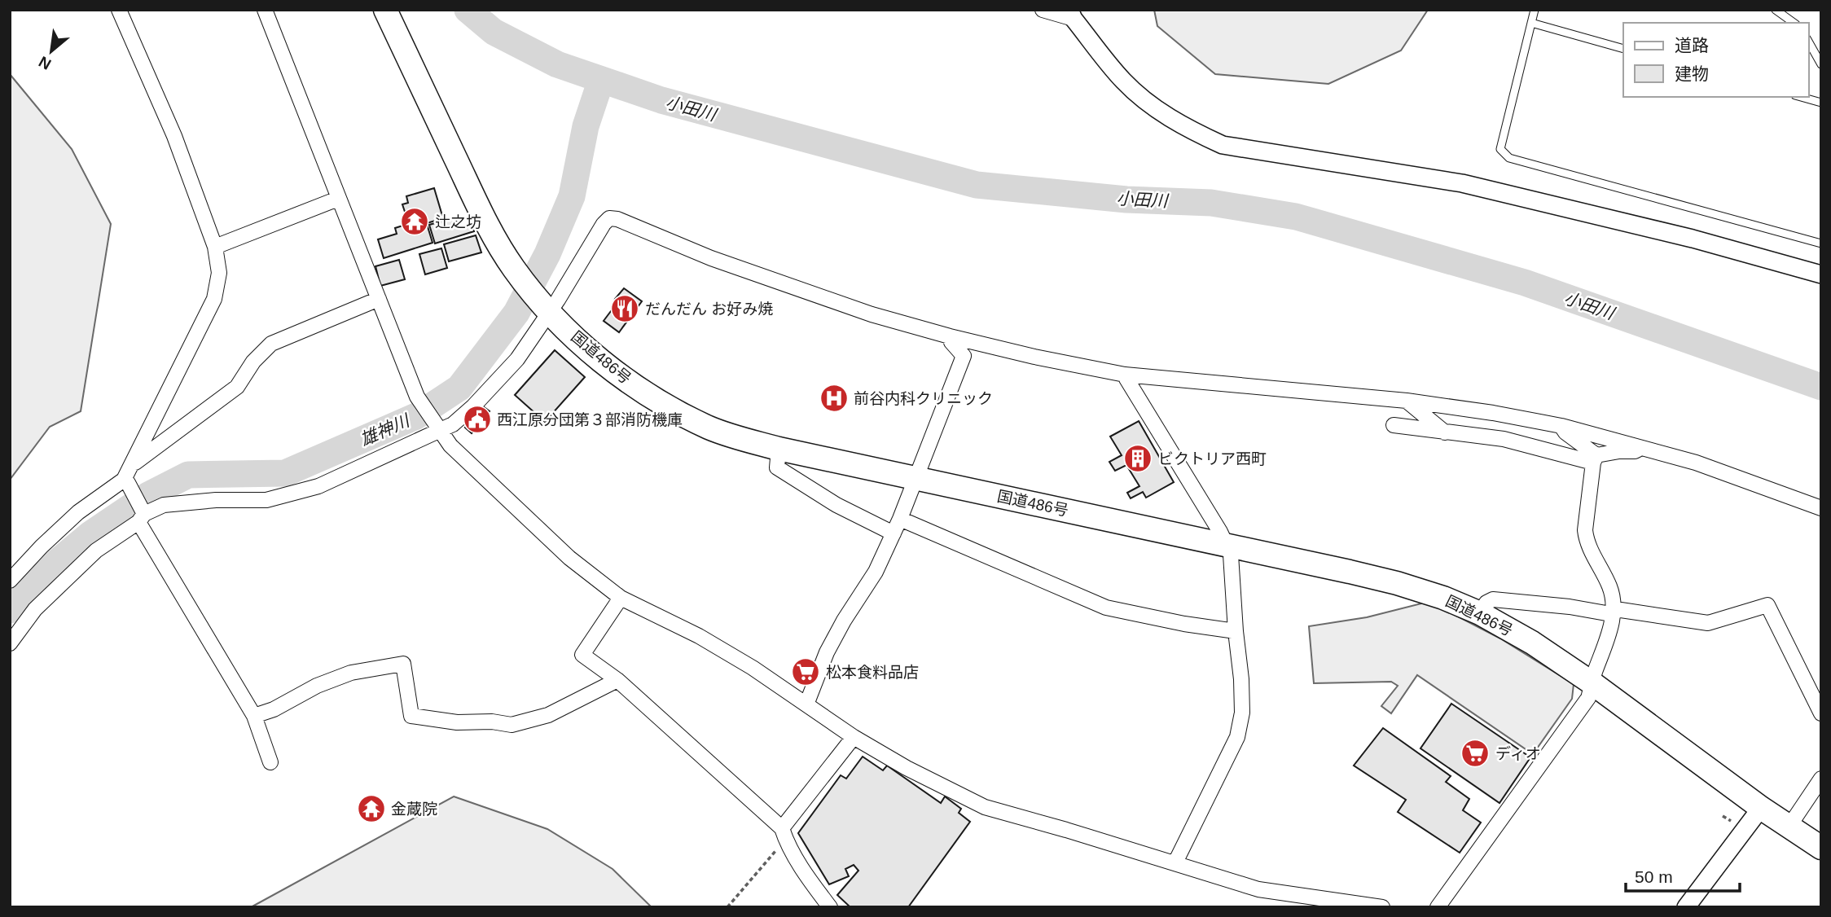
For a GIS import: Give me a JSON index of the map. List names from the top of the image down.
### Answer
{
  "streets": {
    "highway": ["国道486号"]
  },
  "water": ["小田川", "雄神川"],
  "places": {
    "temple": ["辻之坊", "金蔵院"],
    "restaurant": ["だんだん お好み焼"],
    "hospital": ["前谷内科クリニック"],
    "public building": ["西江原分団第３部消防機庫"],
    "building": ["ビクトリア西町"],
    "supermarket": ["松本食料品店", "ディオ"]
  },
  "legend": ["道路", "建物"],
  "scale_bar": "50 m",
  "north": "bottom left"
}
